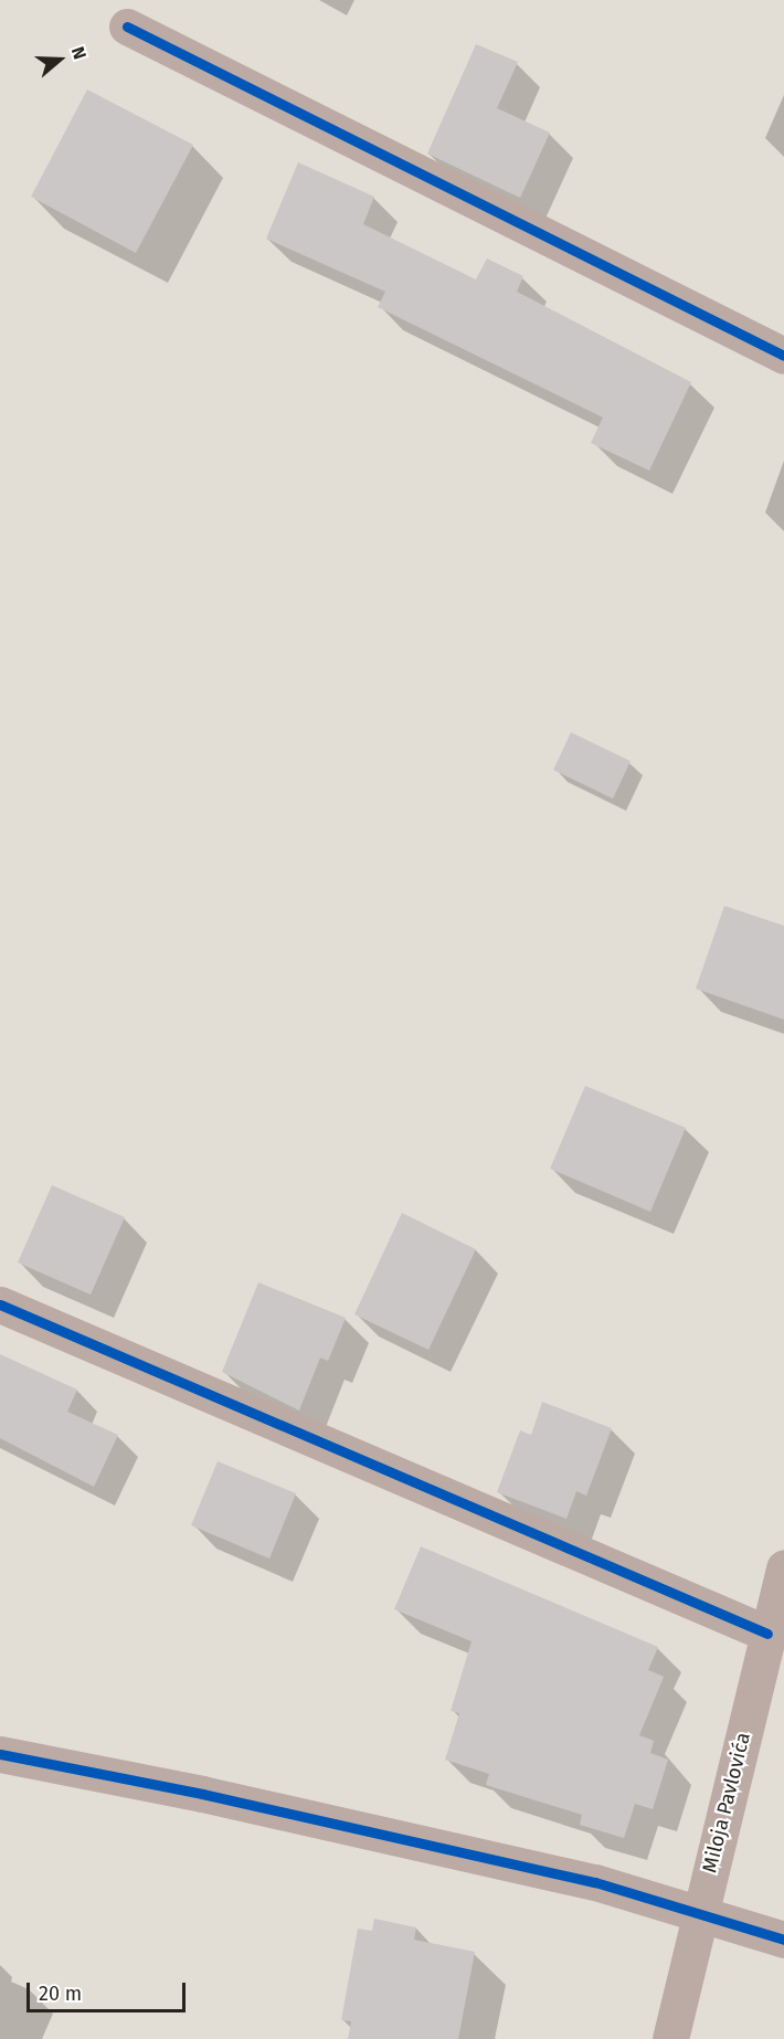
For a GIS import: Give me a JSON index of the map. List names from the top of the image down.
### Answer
{
  "streets": {
    "street": ["Miloja Pavlovića"]
  },
  "scale_bar": "20 m",
  "north": "right"
}
